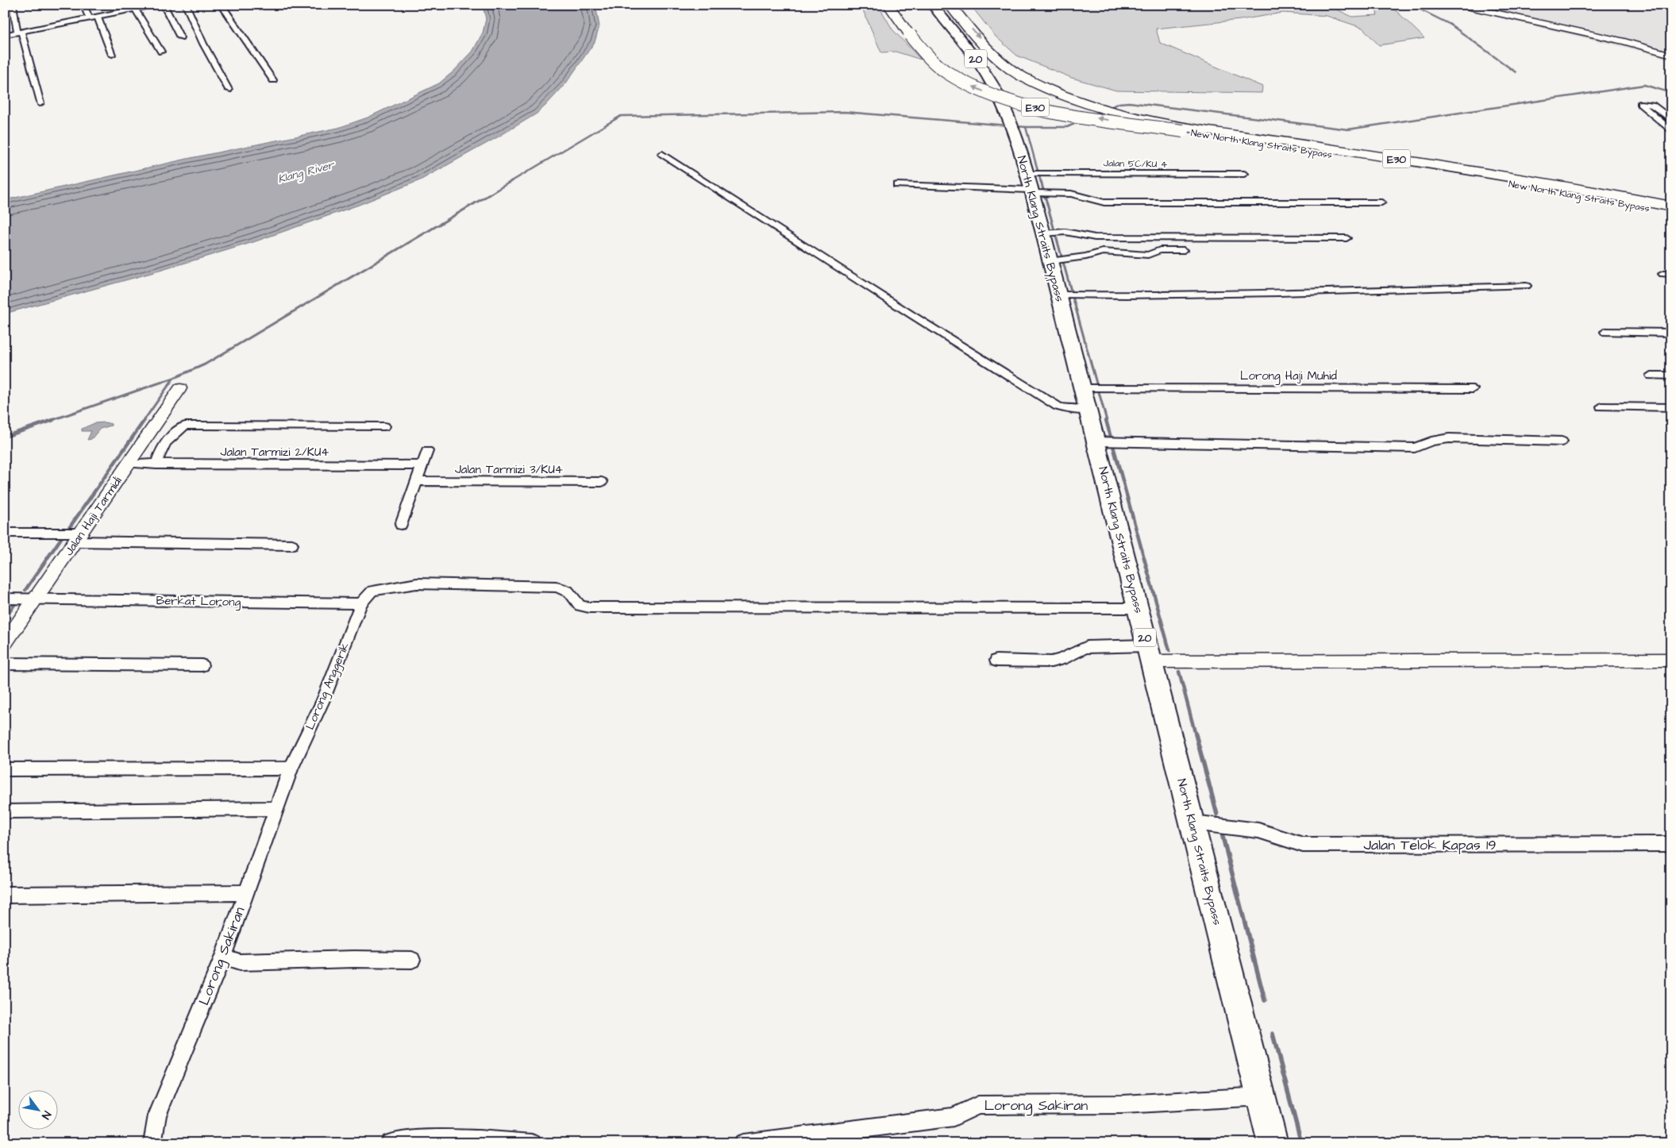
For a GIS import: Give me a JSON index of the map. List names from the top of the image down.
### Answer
{
  "streets": {
    "highway": [
      "20",
      "E30",
      "New North Klang Straits Bypass",
      "North Klang Straits Bypass"
    ],
    "street": [
      "Jalan 5C/KU 4",
      "Lorong Haji Muhid",
      "Jalan Tarmizi 2/KU4",
      "Jalan Tarmizi 3/KU4",
      "Jalan Haji Tarmidi",
      "Berkat Lorong",
      "Lorong Anggerik",
      "Jalan Telok Kapas 19",
      "Lorong Sakiran"
    ]
  },
  "crossings": [
    ["Jalan 5C/KU 4", "North Klang Straits Bypass"],
    ["North Klang Straits Bypass", "Lorong Haji Muhid"],
    ["North Klang Straits Bypass", "Jalan Telok Kapas 19"],
    ["North Klang Straits Bypass", "Lorong Sakiran"],
    ["Jalan Tarmizi 2/KU4", "Jalan Haji Tarmidi"],
    ["Jalan Haji Tarmidi", "Berkat Lorong"],
    ["Berkat Lorong", "Lorong Anggerik"],
    ["Lorong Anggerik", "Lorong Sakiran"]
  ],
  "water": ["Klang River"],
  "north": "bottom right"
}
